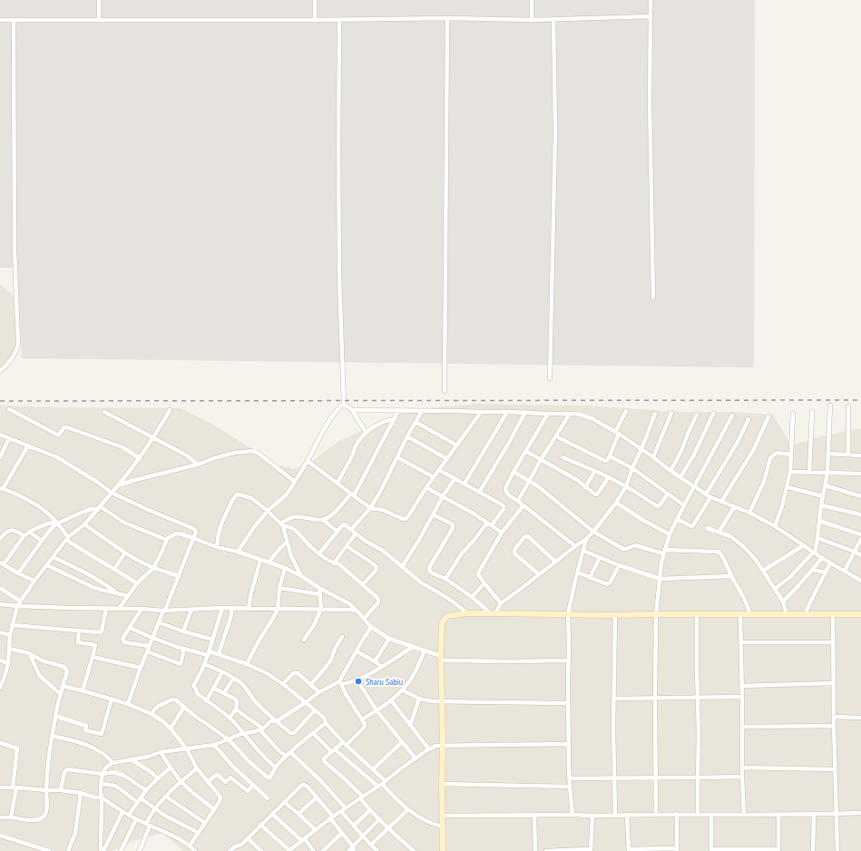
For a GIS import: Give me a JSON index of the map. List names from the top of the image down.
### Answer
{
  "places": ["Sharu Sabiu"]
}
